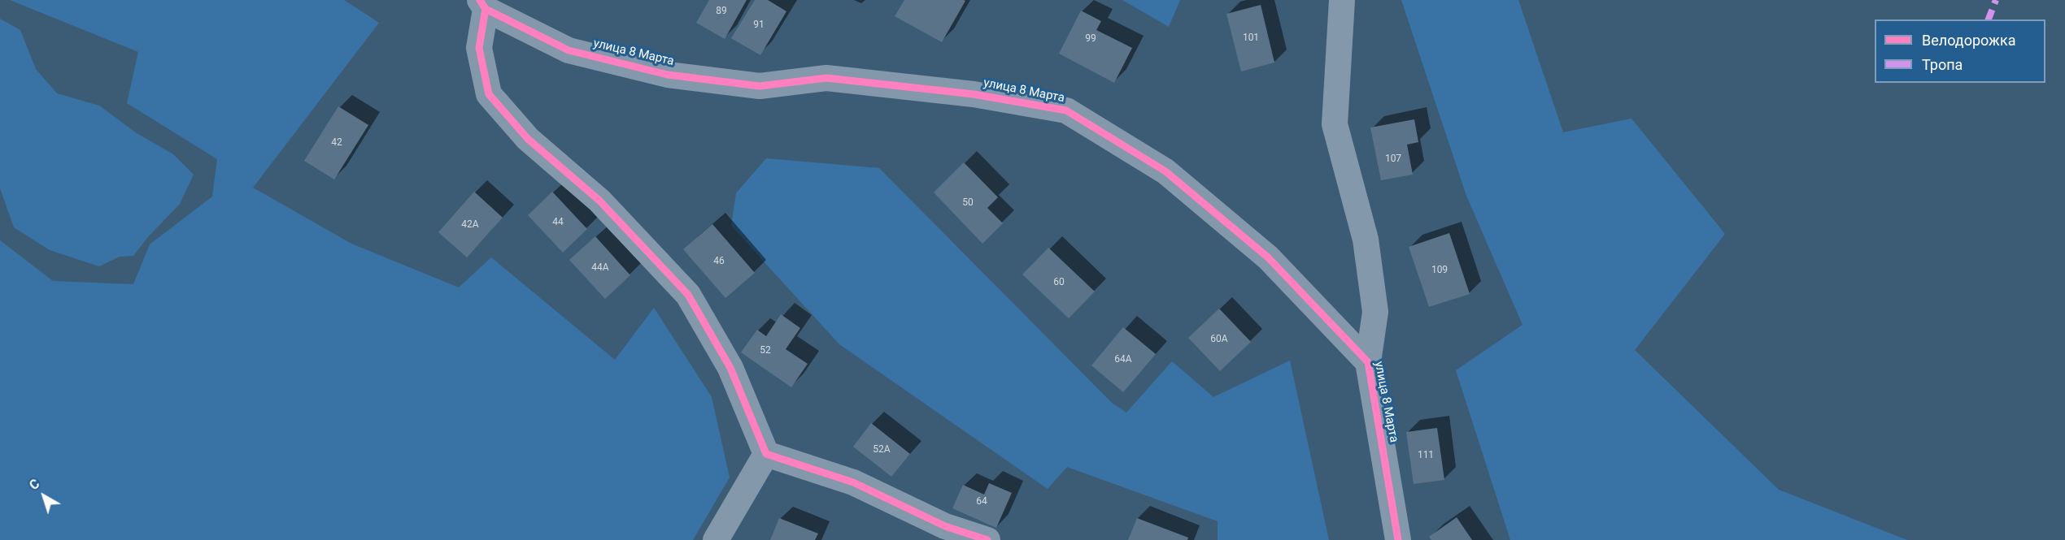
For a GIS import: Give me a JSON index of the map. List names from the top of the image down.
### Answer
{
  "streets": {
    "street": ["улица 8 Марта"]
  },
  "house_numbers": [
    "89",
    "91",
    "101",
    "99",
    "42",
    "107",
    "50",
    "44",
    "42А",
    "46",
    "44А",
    "109",
    "60",
    "60А",
    "52",
    "64А",
    "52А",
    "111",
    "64"
  ],
  "legend": ["Велодорожка", "Тропа"],
  "north": "top left"
}
